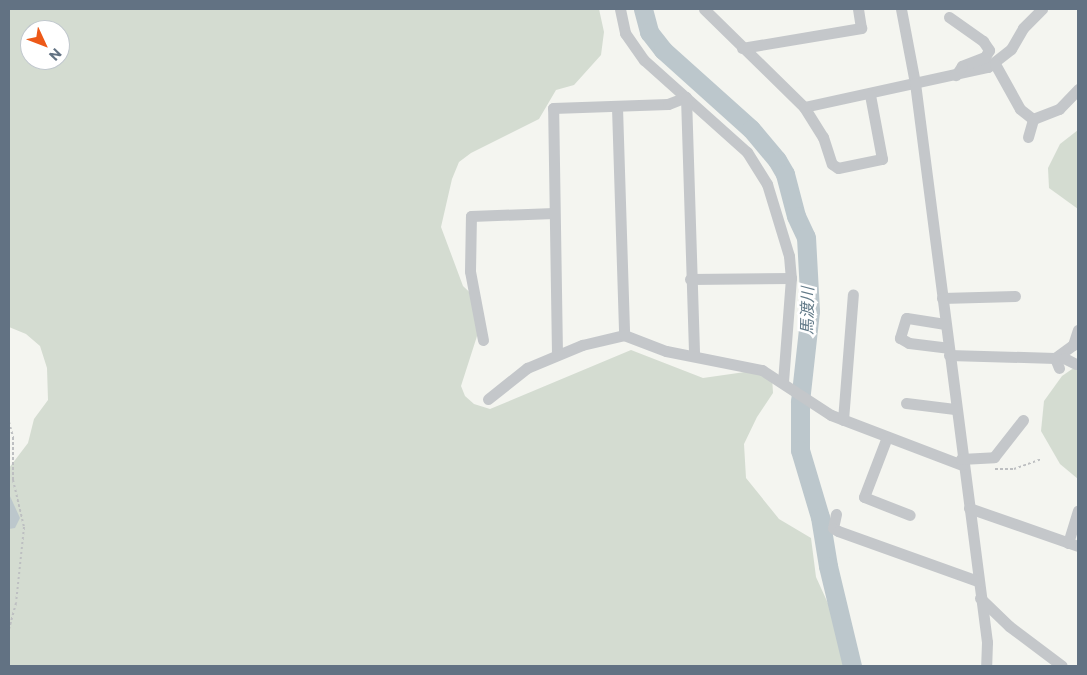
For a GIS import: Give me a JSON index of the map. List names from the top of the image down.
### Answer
{
  "water": ["馬渡川"],
  "north": "bottom right"
}
